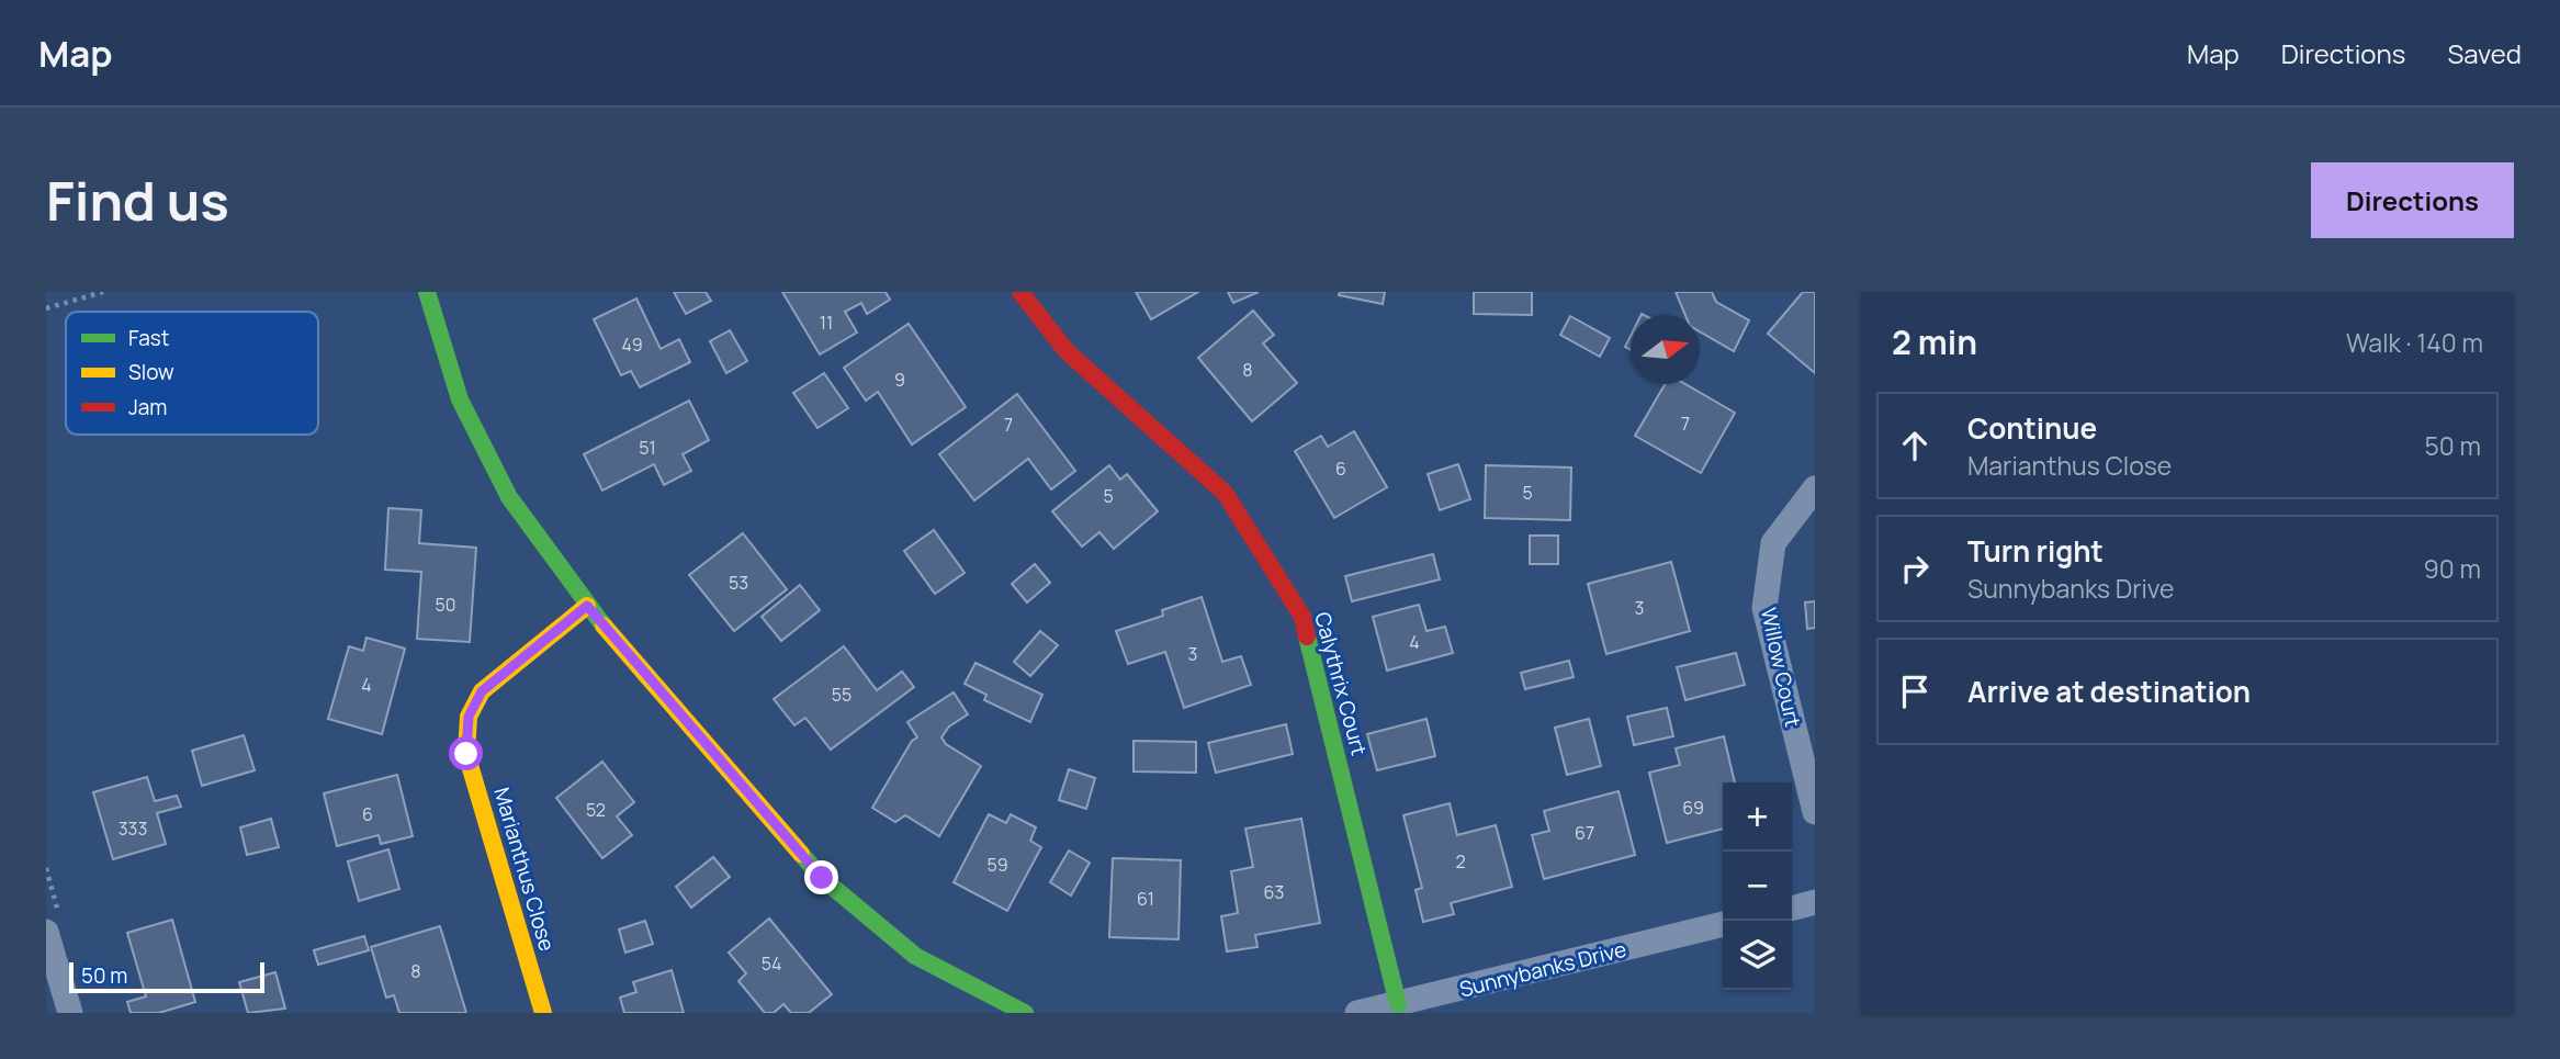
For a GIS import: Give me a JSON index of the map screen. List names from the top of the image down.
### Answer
{
  "streets": {
    "street": [
      "Willow Court",
      "Calythrix Court",
      "Marianthus Close",
      "Sunnybanks Drive"
    ]
  },
  "crossings": [
    ["Calythrix Court", "Sunnybanks Drive"]
  ],
  "house_numbers": [
    "11",
    "49",
    "8",
    "9",
    "7",
    "7",
    "51",
    "6",
    "5",
    "5",
    "53",
    "50",
    "3",
    "4",
    "3",
    "4",
    "55",
    "69",
    "52",
    "6",
    "333",
    "67",
    "2",
    "59",
    "63",
    "61",
    "54",
    "8"
  ],
  "legend": ["Fast", "Slow", "Jam"],
  "scale_bar": "50 m",
  "north": "right",
  "page": {
    "header": "Map",
    "nav": ["Map", "Directions", "Saved"],
    "buttons": "Directions",
    "title": "Find us",
    "heading": ["2 min", "Walk · 140 m"],
    "list": [
      ["Continue", "Marianthus Close", "50 m"],
      ["Turn right", "Sunnybanks Drive", "90 m"],
      "Arrive at destination"
    ],
    "map_buttons": ["+", "−"],
    "scale": "50 m"
  }
}
